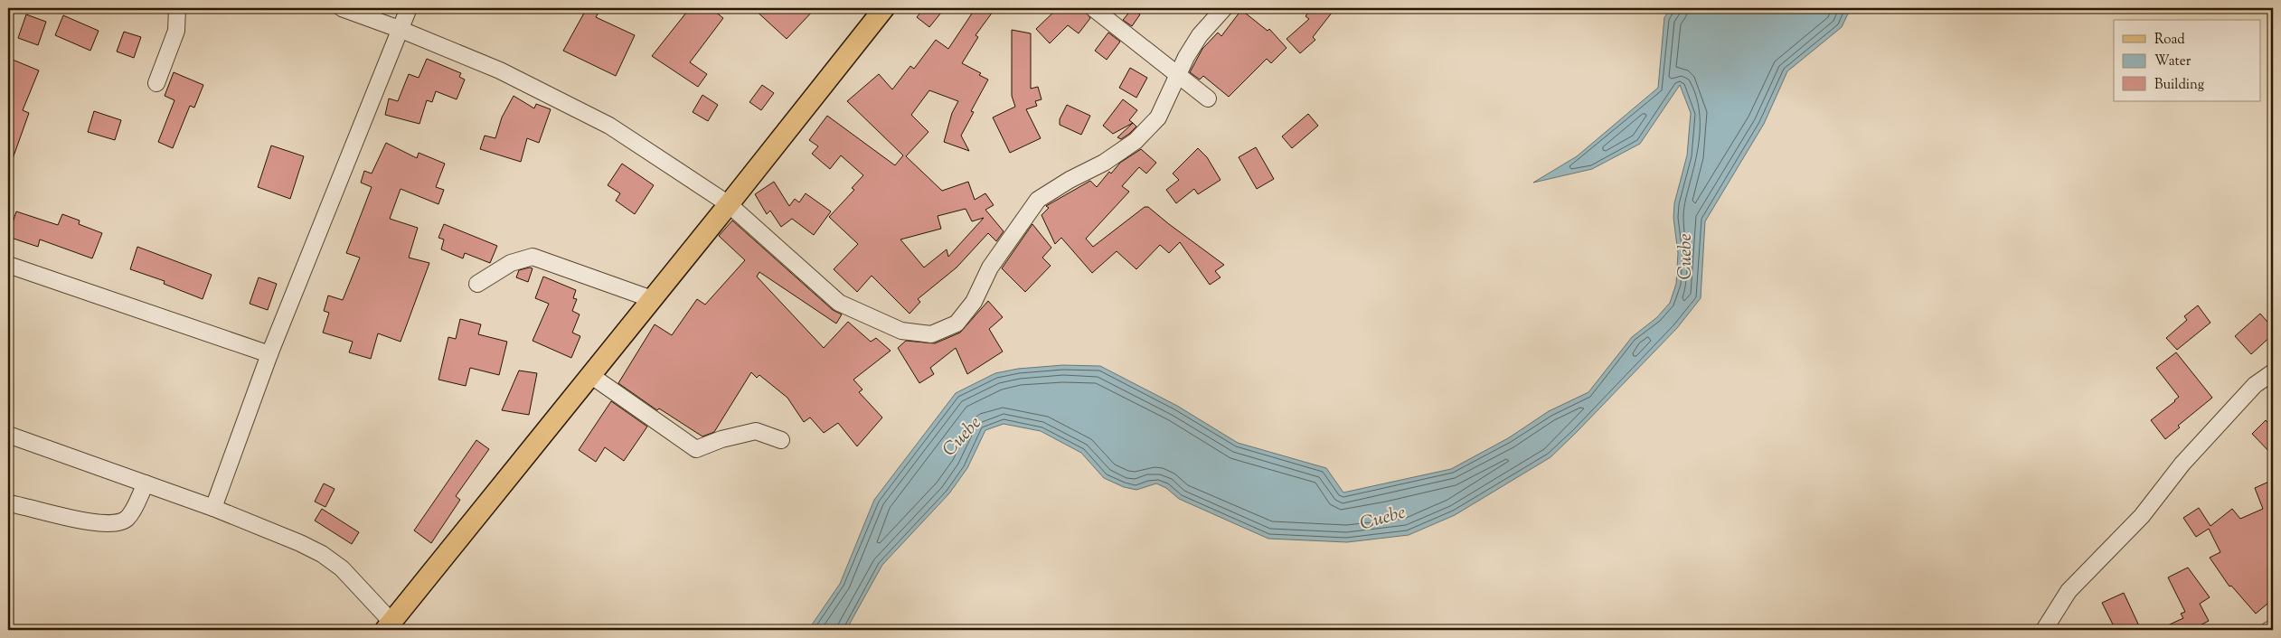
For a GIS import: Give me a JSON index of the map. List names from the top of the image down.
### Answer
{
  "water": ["Cuebe"],
  "legend": ["Road", "Water", "Building"]
}
